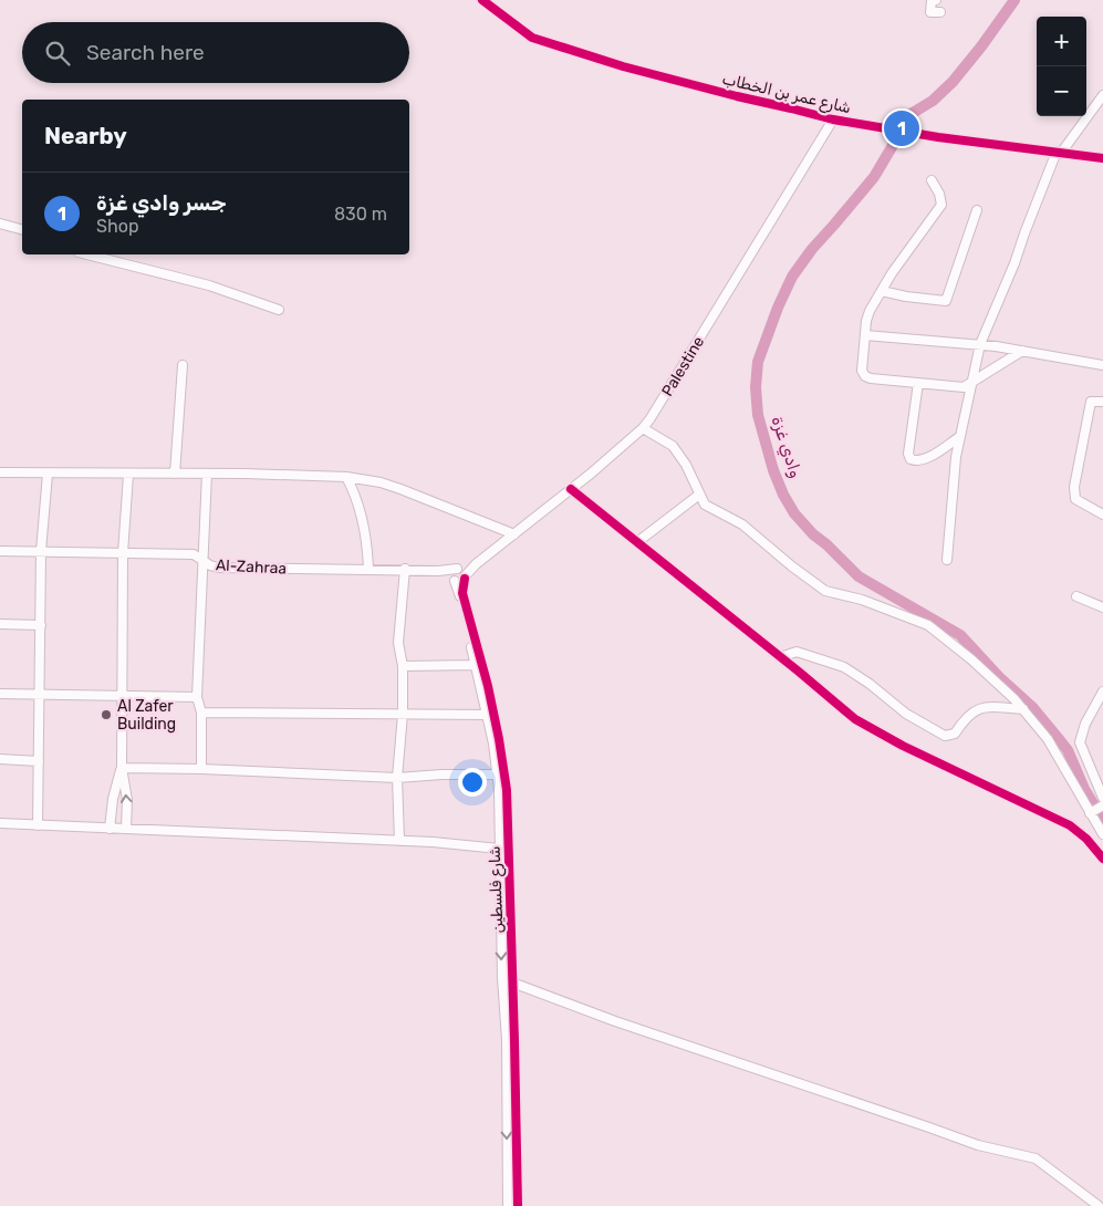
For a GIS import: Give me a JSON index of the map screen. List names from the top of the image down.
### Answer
{
  "streets": {
    "street": [
      "شارع عمر بن الخطاب",
      "Palestine",
      "Al-Zahraa",
      "شارع فلسطين"
    ]
  },
  "crossings": [
    ["شارع عمر بن الخطاب", "Palestine"],
    ["Palestine", "Al-Zahraa"],
    ["Palestine", "شارع فلسطين"],
    ["Al-Zahraa", "شارع فلسطين"]
  ],
  "water": ["وادي غزة"],
  "places": ["Al Zafer Building"],
  "page": {
    "map_buttons": ["+", "−"],
    "search": "Search here",
    "heading": "Nearby",
    "pins": "1",
    "list": [
      {
        "mark": "1",
        "name": "جسر وادي غزة",
        "note": "Shop",
        "value": "830 m"
      }
    ]
  }
}
